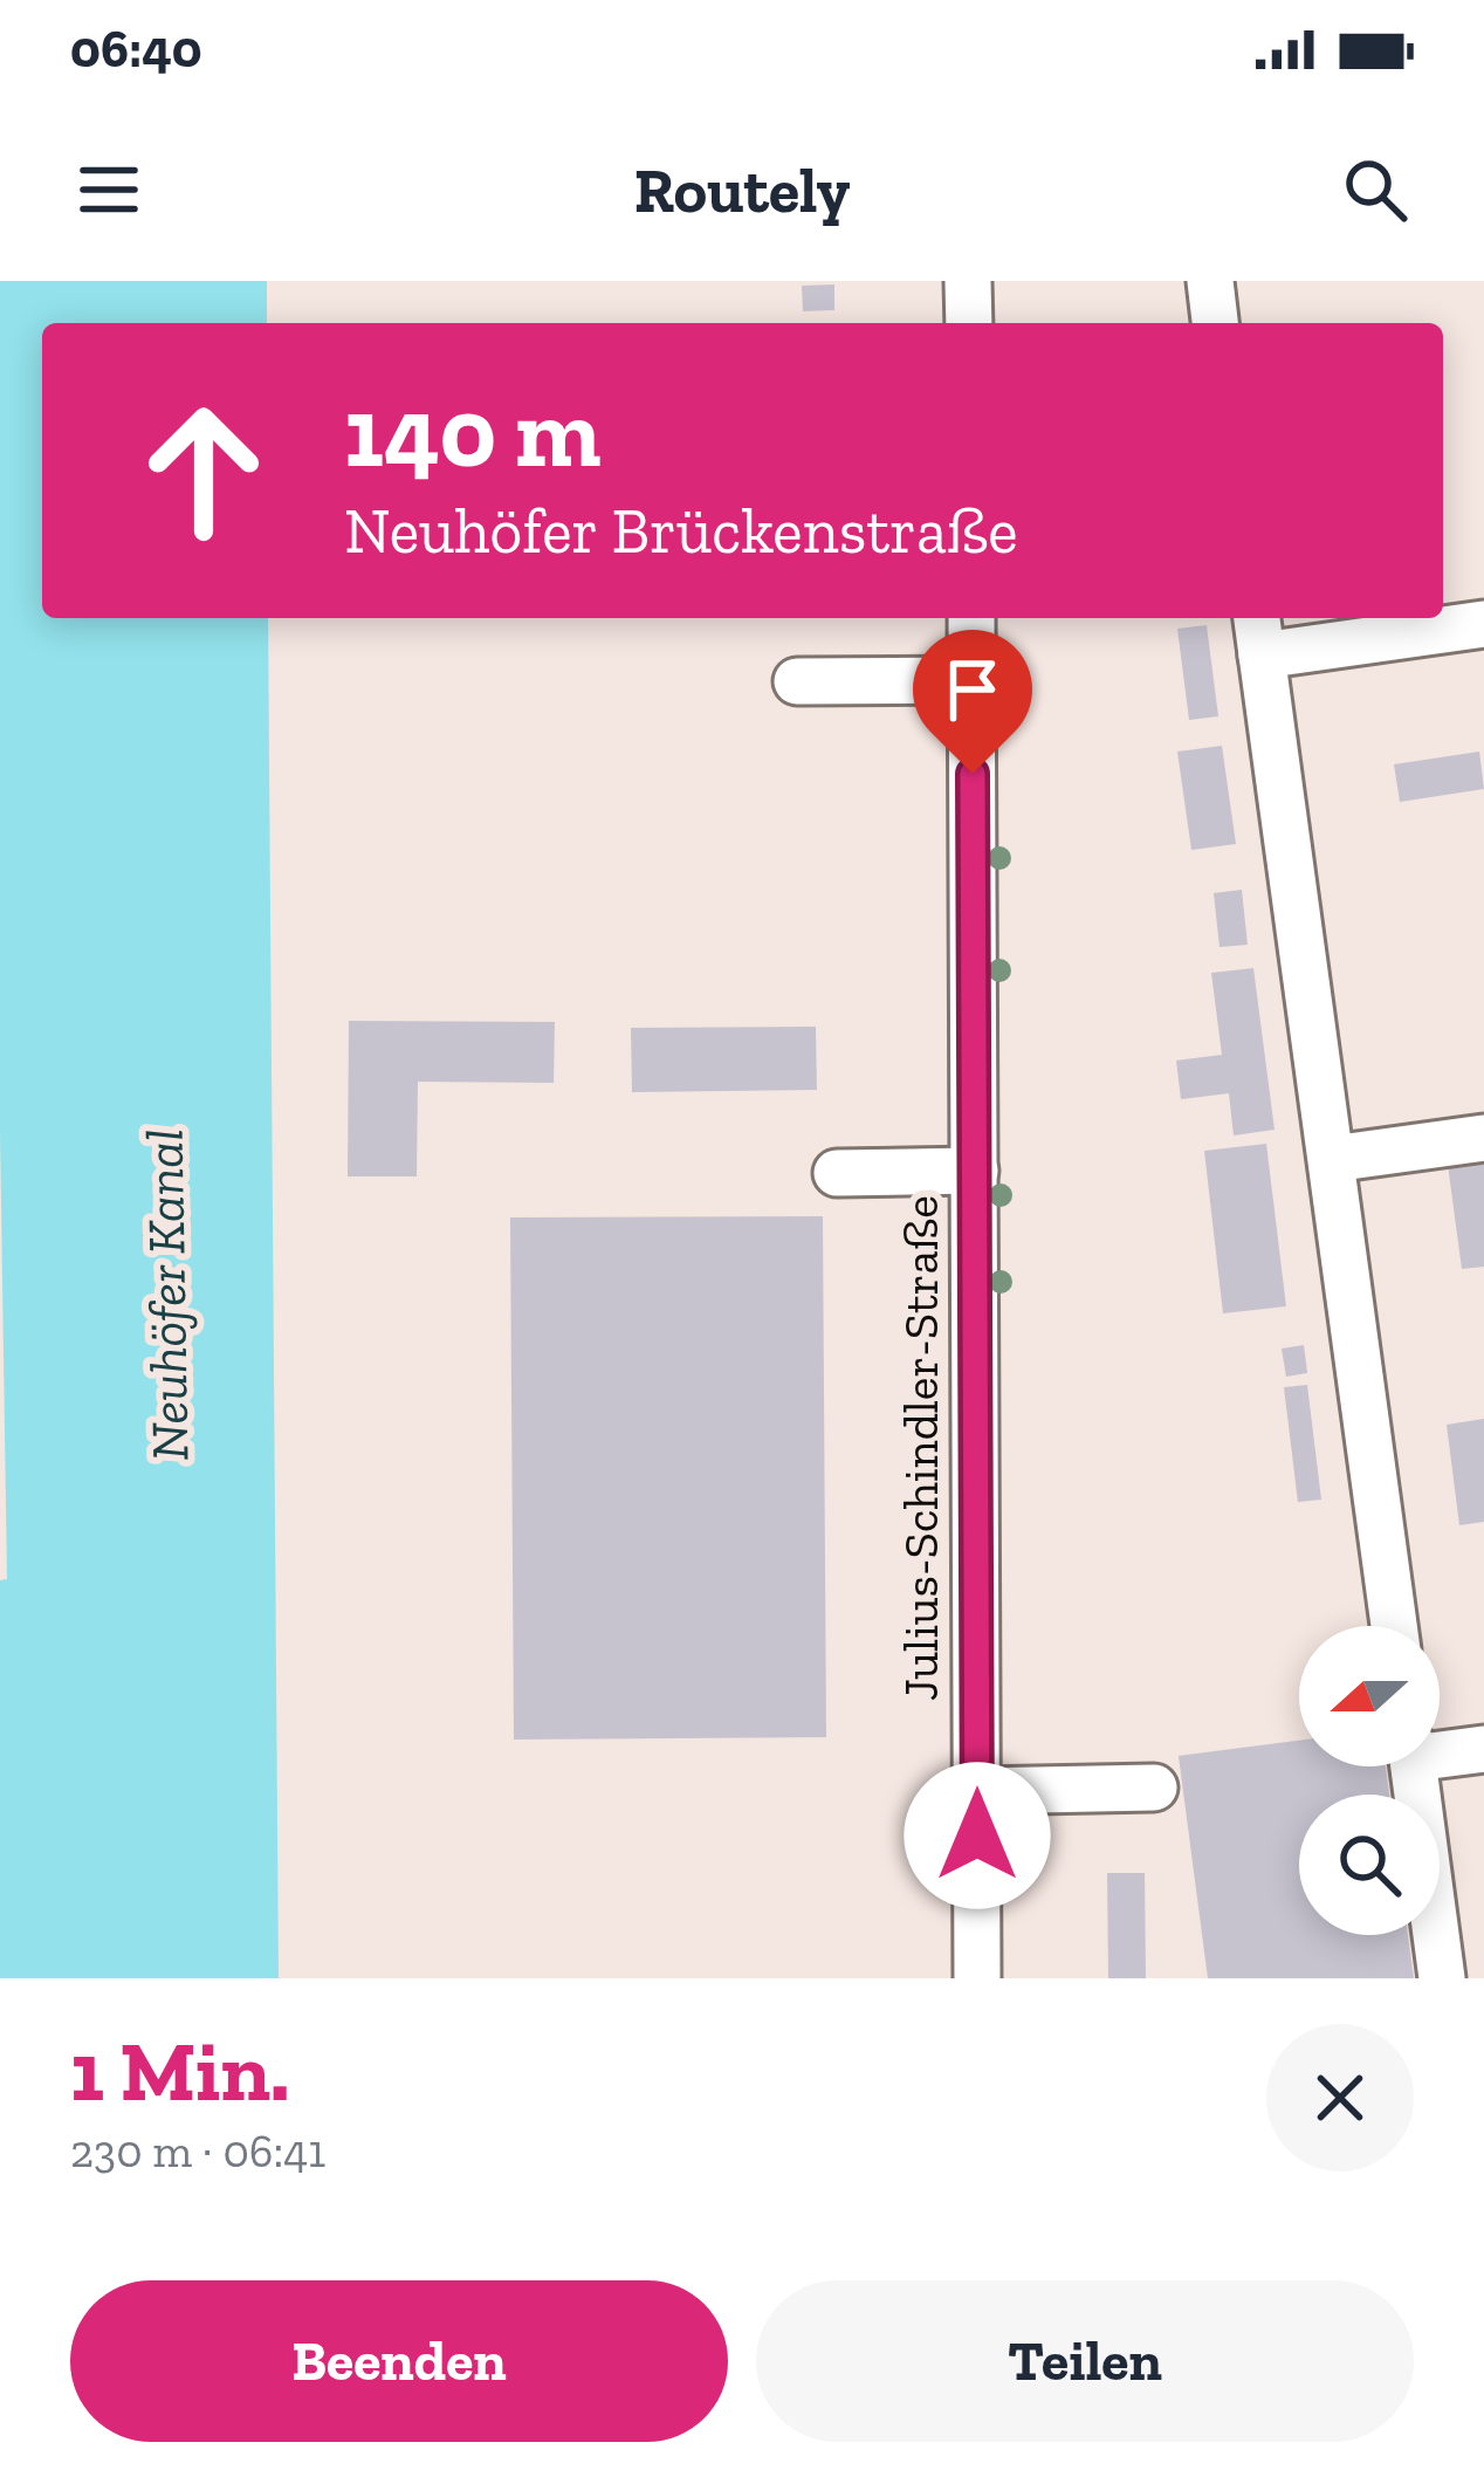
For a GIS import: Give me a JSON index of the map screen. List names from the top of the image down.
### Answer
{
  "streets": {
    "street": ["Julius-Schindler-Straße"]
  },
  "water": ["Neuhöfer Kanal"],
  "north": "left",
  "page": {
    "status": "06:40",
    "header": "Routely",
    "turn": ["140 m", "Neuhöfer Brückenstraße"],
    "heading": ["1 Min.", "230 m · 06:41"],
    "buttons": ["Beenden", "Teilen"]
  }
}
